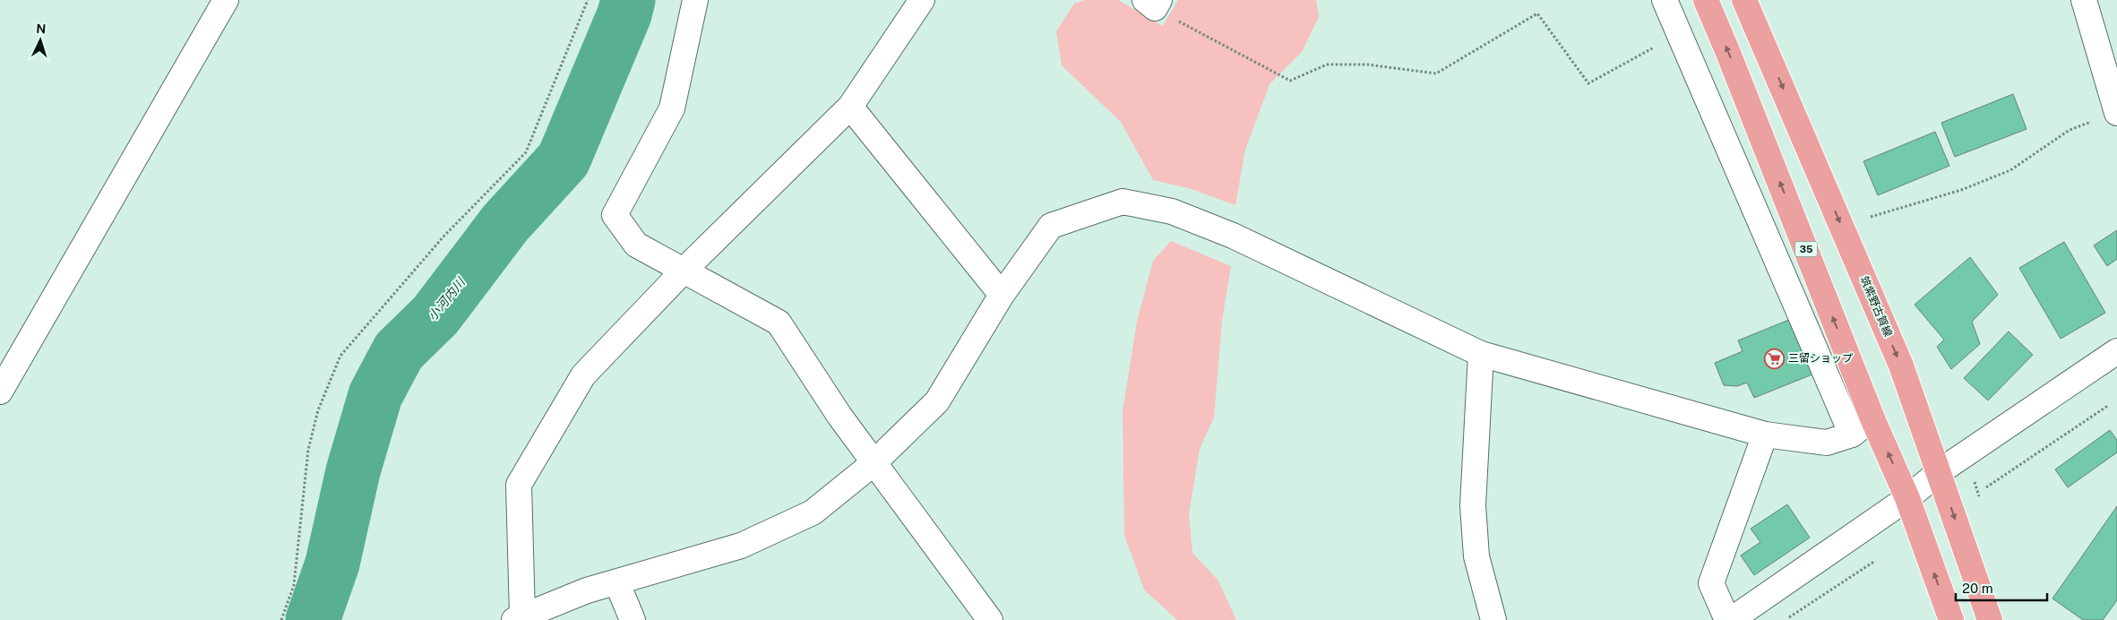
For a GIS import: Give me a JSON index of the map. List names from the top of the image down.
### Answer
{
  "streets": {
    "main road": ["35", "筑紫野古賀線"]
  },
  "water": ["小河内川"],
  "places": {
    "supermarket": ["三留ショップ"]
  },
  "scale_bar": "20 m",
  "north": "top"
}
